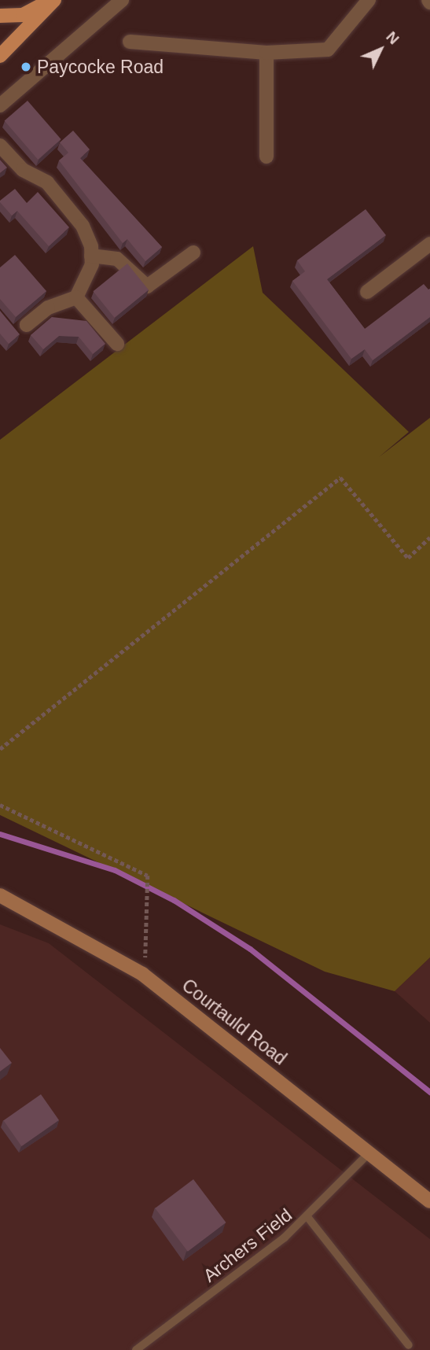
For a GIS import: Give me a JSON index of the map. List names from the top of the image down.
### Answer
{
  "streets": {
    "street": ["Courtauld Road"],
    "lane": ["Archers Field"]
  },
  "crossings": [
    ["Courtauld Road", "Archers Field"]
  ],
  "places": ["Paycocke Road"],
  "north": "top right"
}
